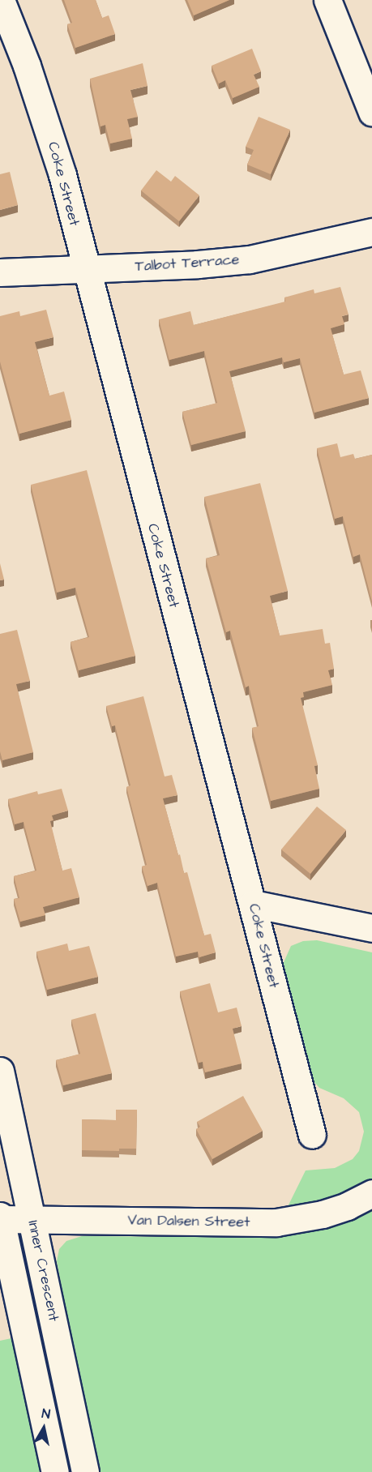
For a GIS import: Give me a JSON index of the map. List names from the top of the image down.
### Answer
{
  "streets": {
    "street": [
      "Coke Street",
      "Talbot Terrace",
      "Van Dalsen Street",
      "Inner Crescent"
    ]
  },
  "crossings": [
    ["Coke Street", "Talbot Terrace"],
    ["Van Dalsen Street", "Inner Crescent"]
  ],
  "north": "top"
}
